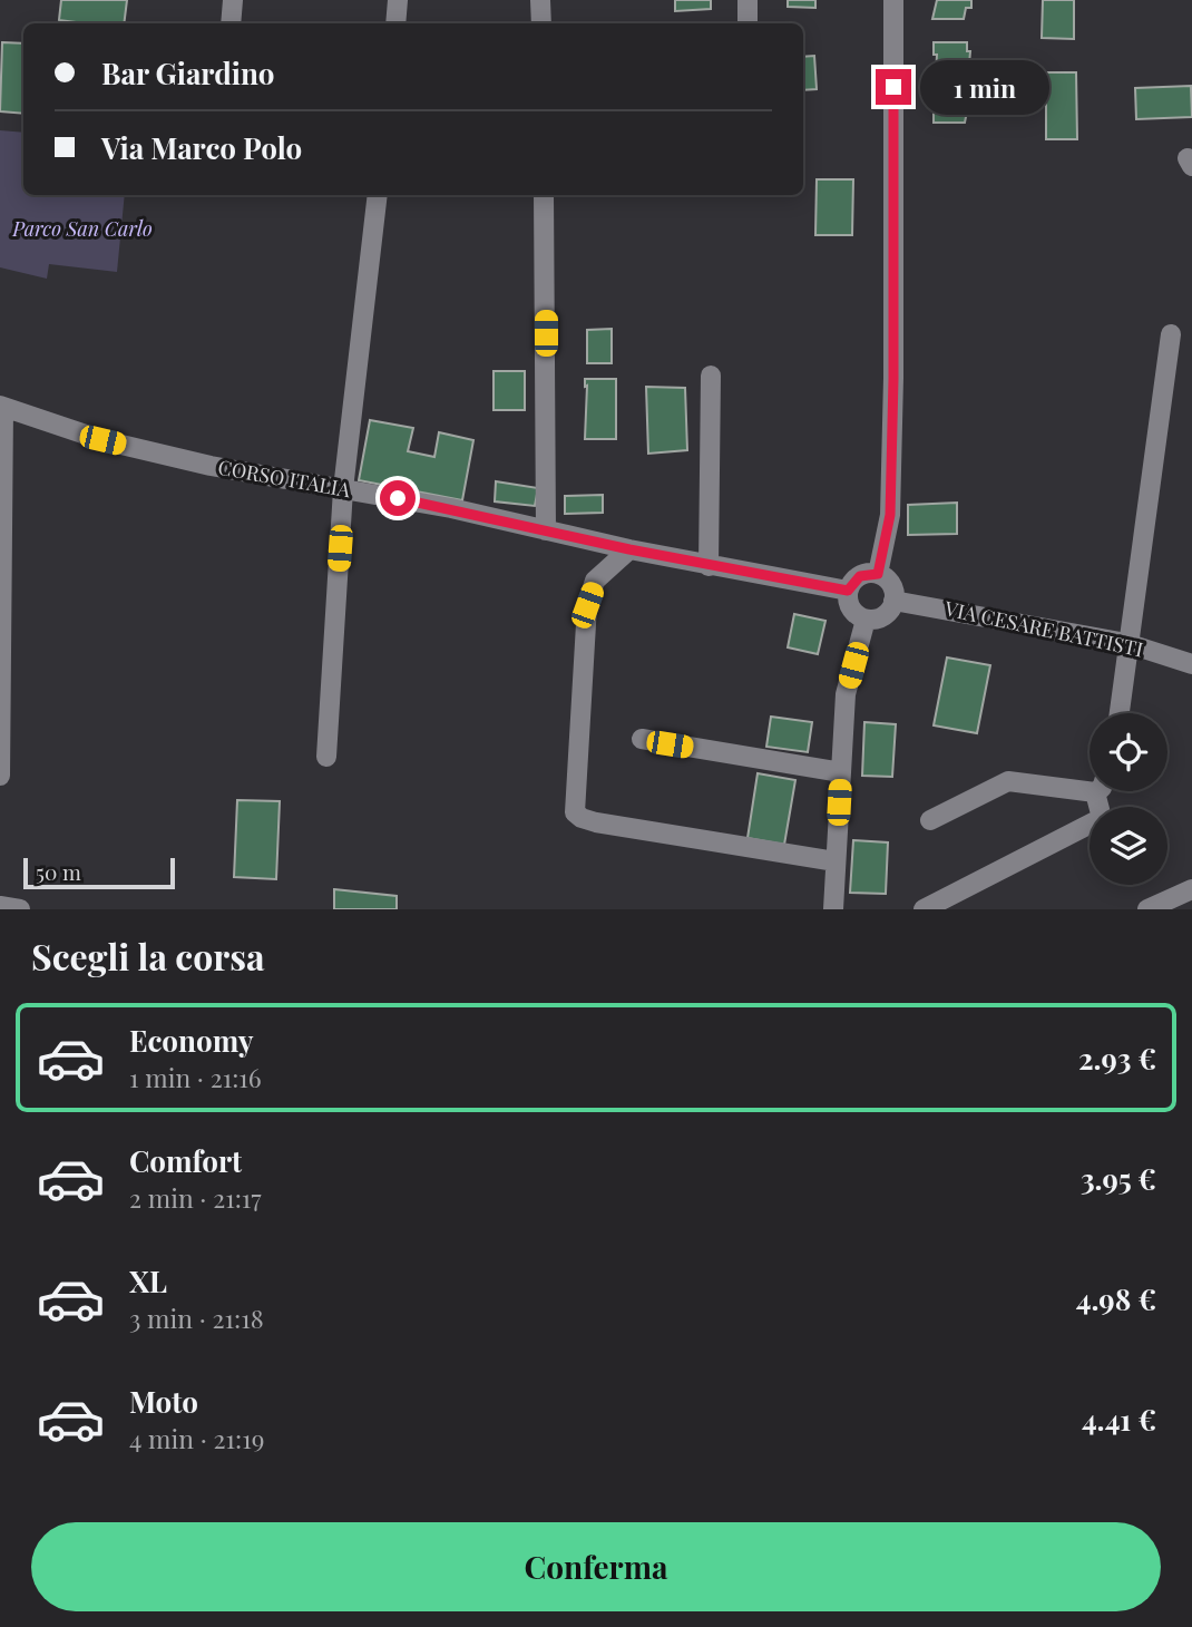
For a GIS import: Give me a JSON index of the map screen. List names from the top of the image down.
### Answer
{
  "streets": {
    "street": ["CORSO ITALIA", "VIA CESARE BATTISTI"]
  },
  "crossings": [
    ["CORSO ITALIA", "VIA CESARE BATTISTI"]
  ],
  "parks": ["Parco San Carlo"],
  "scale_bar": "50 m",
  "page": {
    "banner": ["Bar Giardino", "Via Marco Polo"],
    "bubble": "1 min",
    "scale": "50 m",
    "heading": "Scegli la corsa",
    "list": [
      {
        "name": "Economy",
        "note": "1 min · 21:16",
        "value": "2.93 €"
      },
      {
        "name": "Comfort",
        "note": "2 min · 21:17",
        "value": "3.95 €"
      },
      {
        "name": "XL",
        "note": "3 min · 21:18",
        "value": "4.98 €"
      },
      {
        "name": "Moto",
        "note": "4 min · 21:19",
        "value": "4.41 €"
      }
    ],
    "buttons": "Conferma"
  }
}
